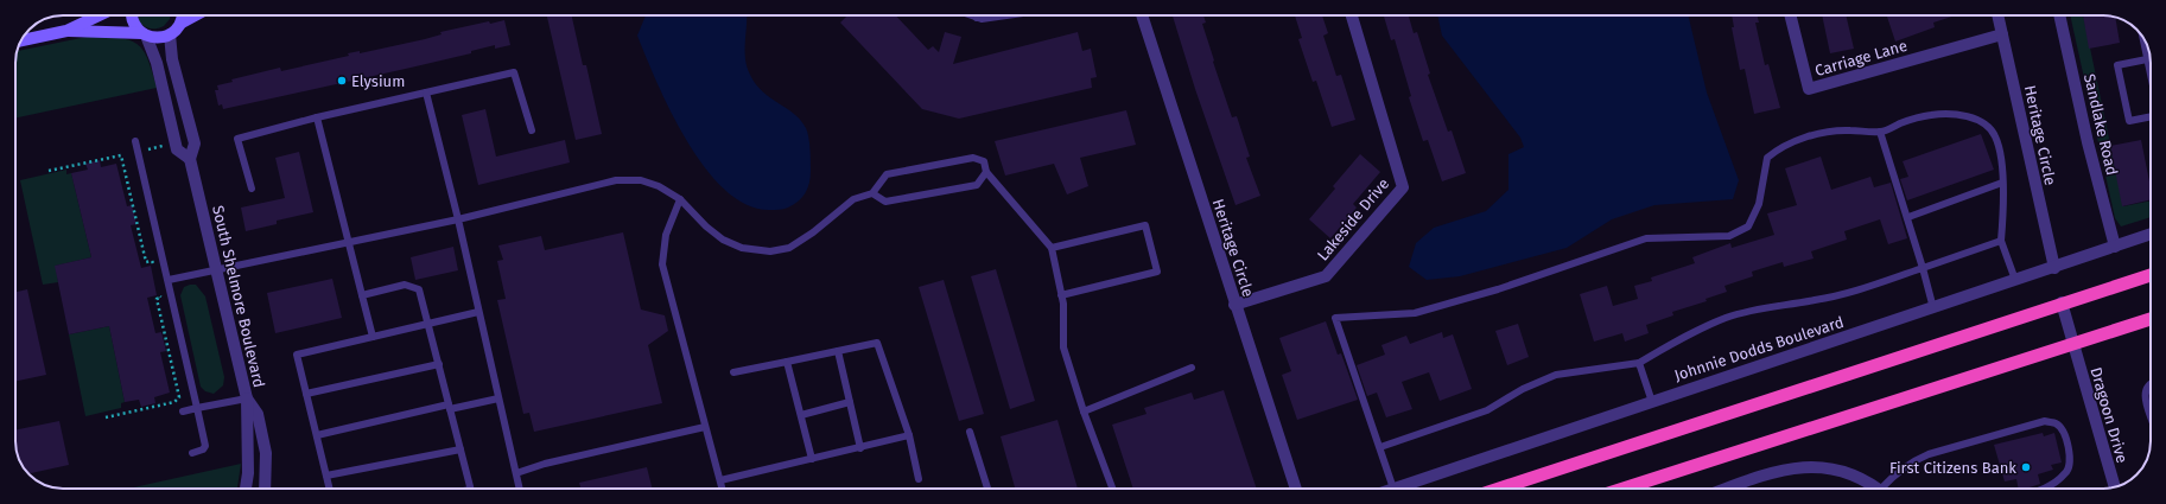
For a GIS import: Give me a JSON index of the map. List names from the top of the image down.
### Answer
{
  "streets": {
    "street": [
      "Carriage Lane",
      "Sandlake Road",
      "Heritage Circle",
      "Lakeside Drive",
      "South Shelmore Boulevard",
      "Johnnie Dodds Boulevard",
      "Dragoon Drive"
    ]
  },
  "crossings": [
    ["Carriage Lane", "Heritage Circle"],
    ["Sandlake Road", "Johnnie Dodds Boulevard"],
    ["Heritage Circle", "Lakeside Drive"],
    ["Heritage Circle", "Johnnie Dodds Boulevard"]
  ],
  "places": ["Elysium", "First Citizens Bank"]
}
